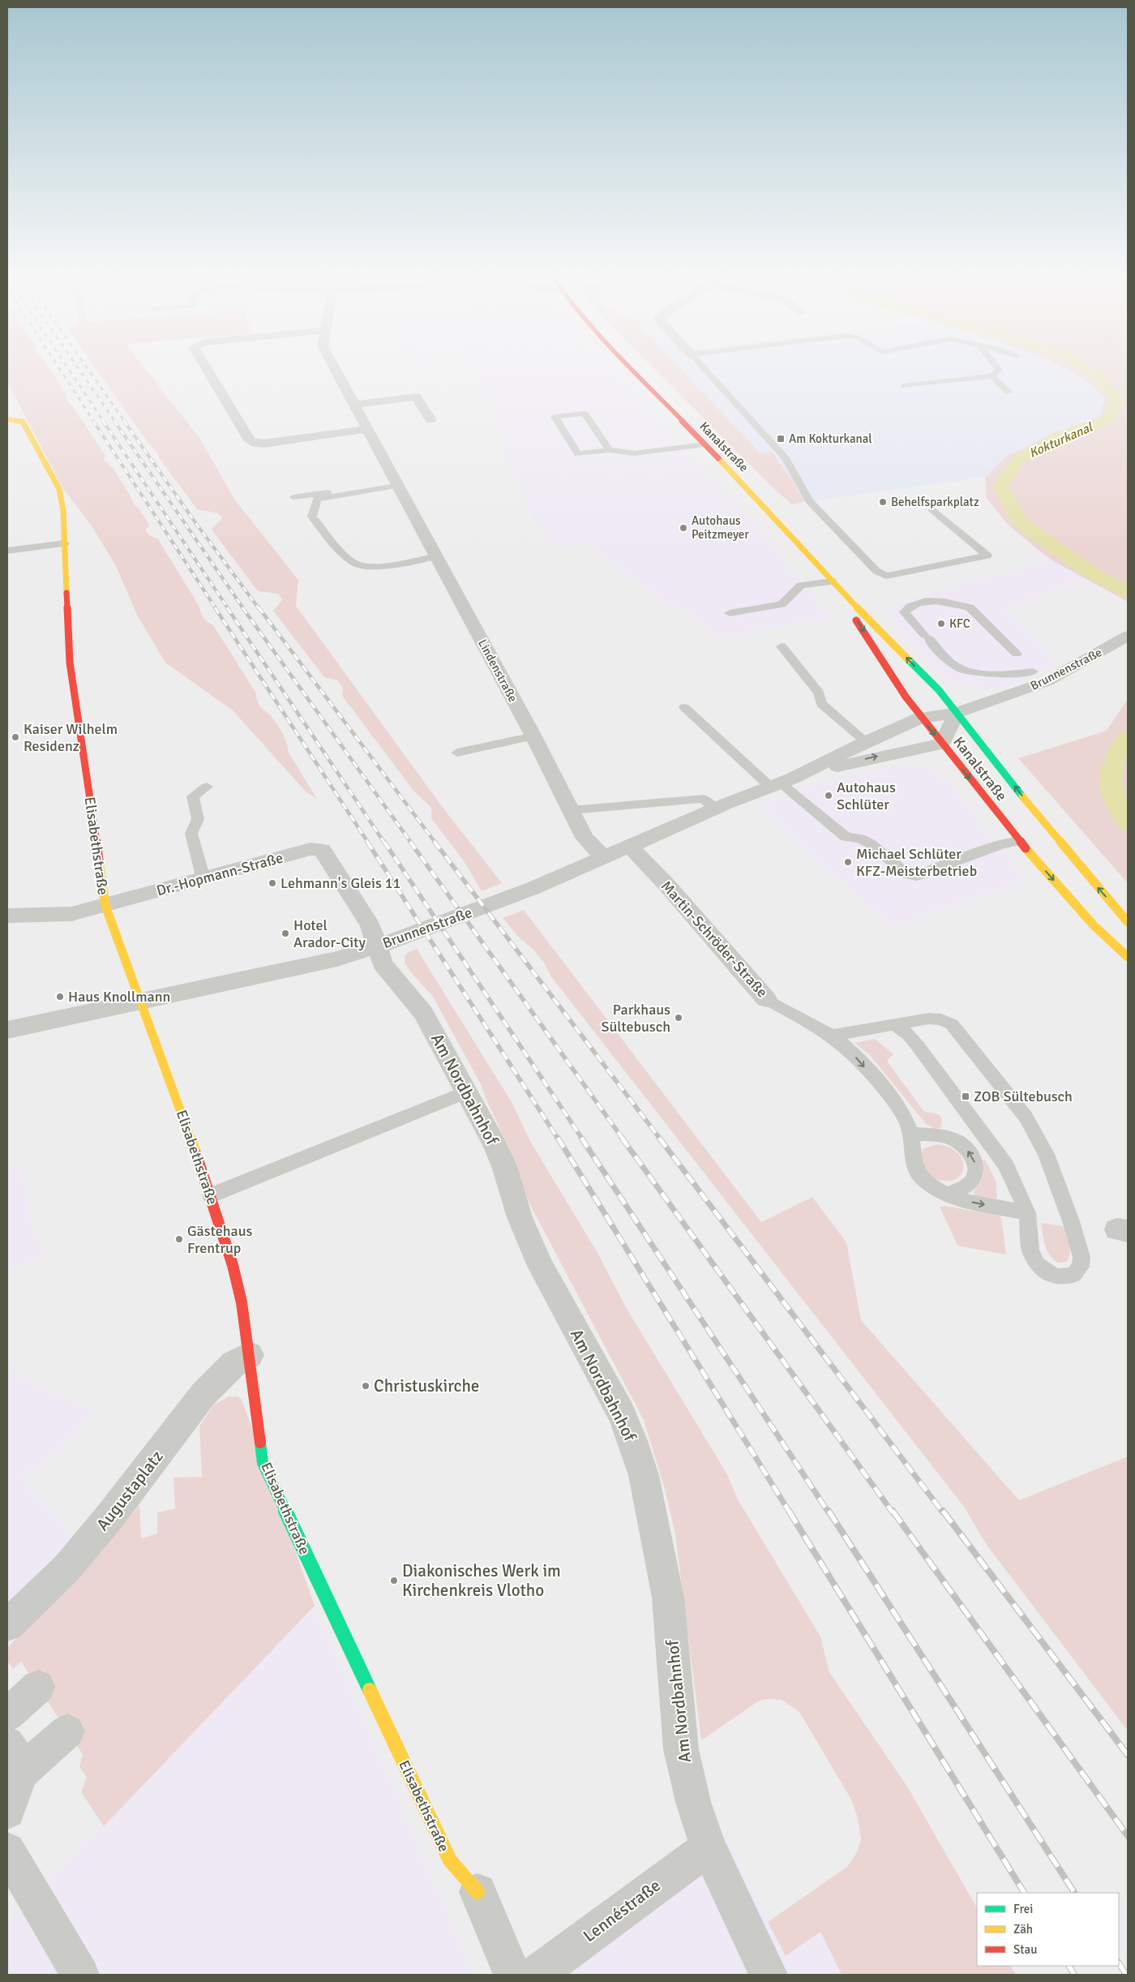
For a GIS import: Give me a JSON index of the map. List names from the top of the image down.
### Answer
{
  "streets": {
    "main road": ["Kanalstraße", "Elisabethstraße"],
    "street": [
      "Brunnenstraße",
      "Lindenstraße",
      "Dr.-Hopmann-Straße",
      "Martin-Schröder-Straße",
      "Am Nordbahnhof",
      "Augustaplatz",
      "Lennéstraße"
    ]
  },
  "crossings": [
    ["Kanalstraße", "Brunnenstraße"],
    ["Brunnenstraße", "Lindenstraße"],
    ["Brunnenstraße", "Elisabethstraße"],
    ["Brunnenstraße", "Dr.-Hopmann-Straße"],
    ["Brunnenstraße", "Martin-Schröder-Straße"],
    ["Brunnenstraße", "Am Nordbahnhof"],
    ["Elisabethstraße", "Dr.-Hopmann-Straße"],
    ["Elisabethstraße", "Augustaplatz"],
    ["Dr.-Hopmann-Straße", "Am Nordbahnhof"],
    ["Am Nordbahnhof", "Lennéstraße"]
  ],
  "water": ["Kokturkanal"],
  "places": {
    "transit": ["Am Kokturkanal", "ZOB Sültebusch"],
    "other": [
      "Behelfsparkplatz",
      "Autohaus Peitzmeyer",
      "KFC",
      "Kaiser Wilhelm Residenz",
      "Autohaus Schlüter",
      "Michael Schlüter KFZ-Meisterbetrieb",
      "Lehmann's Gleis 11",
      "Hotel Arador-City",
      "Haus Knollmann",
      "Parkhaus Sültebusch",
      "Gästehaus Frentrup",
      "Christuskirche",
      "Diakonisches Werk im Kirchenkreis Vlotho"
    ]
  },
  "legend": ["Frei", "Zäh", "Stau"]
}
